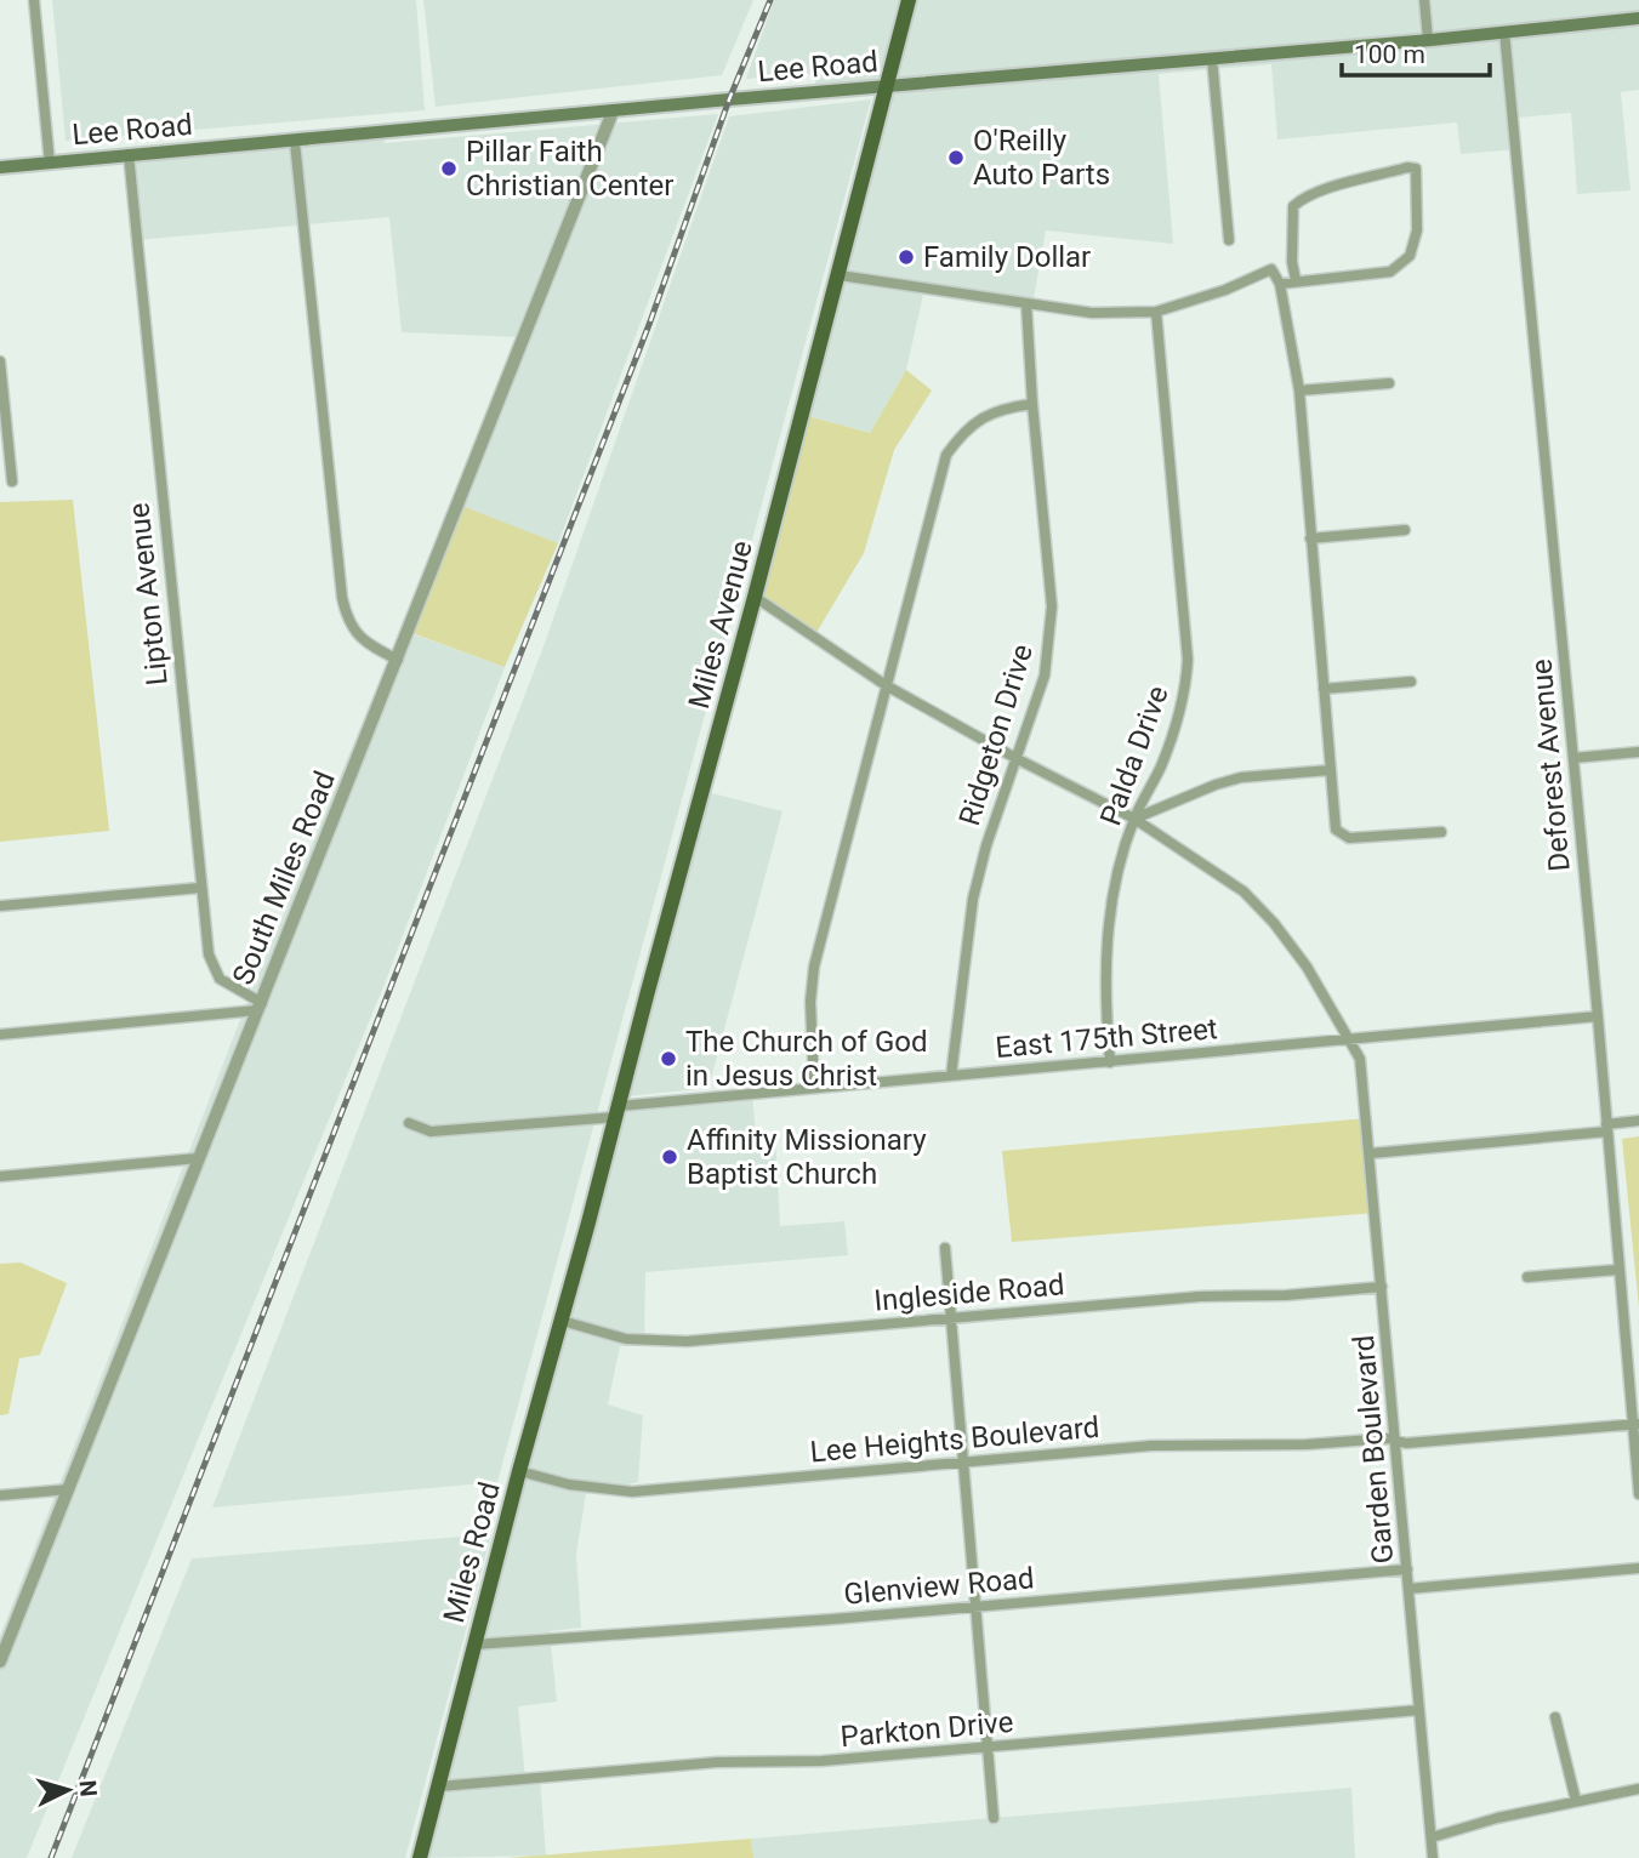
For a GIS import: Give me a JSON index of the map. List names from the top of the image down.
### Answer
{
  "streets": {
    "main road": ["Lee Road", "Miles Avenue", "Miles Road"],
    "street": [
      "Lipton Avenue",
      "Ridgeton Drive",
      "Palda Drive",
      "Deforest Avenue",
      "South Miles Road",
      "East 175th Street",
      "Ingleside Road",
      "Lee Heights Boulevard",
      "Garden Boulevard",
      "Glenview Road",
      "Parkton Drive"
    ]
  },
  "crossings": [
    ["Lee Road", "Lipton Avenue"],
    ["Lee Road", "Miles Avenue"],
    ["Lee Road", "Deforest Avenue"],
    ["Lee Road", "South Miles Road"],
    ["Lipton Avenue", "South Miles Road"],
    ["Miles Avenue", "East 175th Street"],
    ["Miles Avenue", "Garden Boulevard"],
    ["Miles Avenue", "Miles Road"],
    ["Ridgeton Drive", "East 175th Street"],
    ["Ridgeton Drive", "Garden Boulevard"],
    ["Palda Drive", "East 175th Street"],
    ["Palda Drive", "Garden Boulevard"],
    ["Deforest Avenue", "East 175th Street"],
    ["Deforest Avenue", "Lee Heights Boulevard"],
    ["East 175th Street", "Garden Boulevard"],
    ["Ingleside Road", "Garden Boulevard"],
    ["Ingleside Road", "Miles Road"],
    ["Lee Heights Boulevard", "Garden Boulevard"],
    ["Lee Heights Boulevard", "Miles Road"],
    ["Garden Boulevard", "Glenview Road"],
    ["Garden Boulevard", "Parkton Drive"],
    ["Miles Road", "Glenview Road"],
    ["Miles Road", "Parkton Drive"]
  ],
  "places": [
    "O'Reilly Auto Parts",
    "Pillar Faith Christian Center",
    "Family Dollar",
    "The Church of God in Jesus Christ",
    "Affinity Missionary Baptist Church"
  ],
  "scale_bar": "100 m",
  "north": "right"
}
